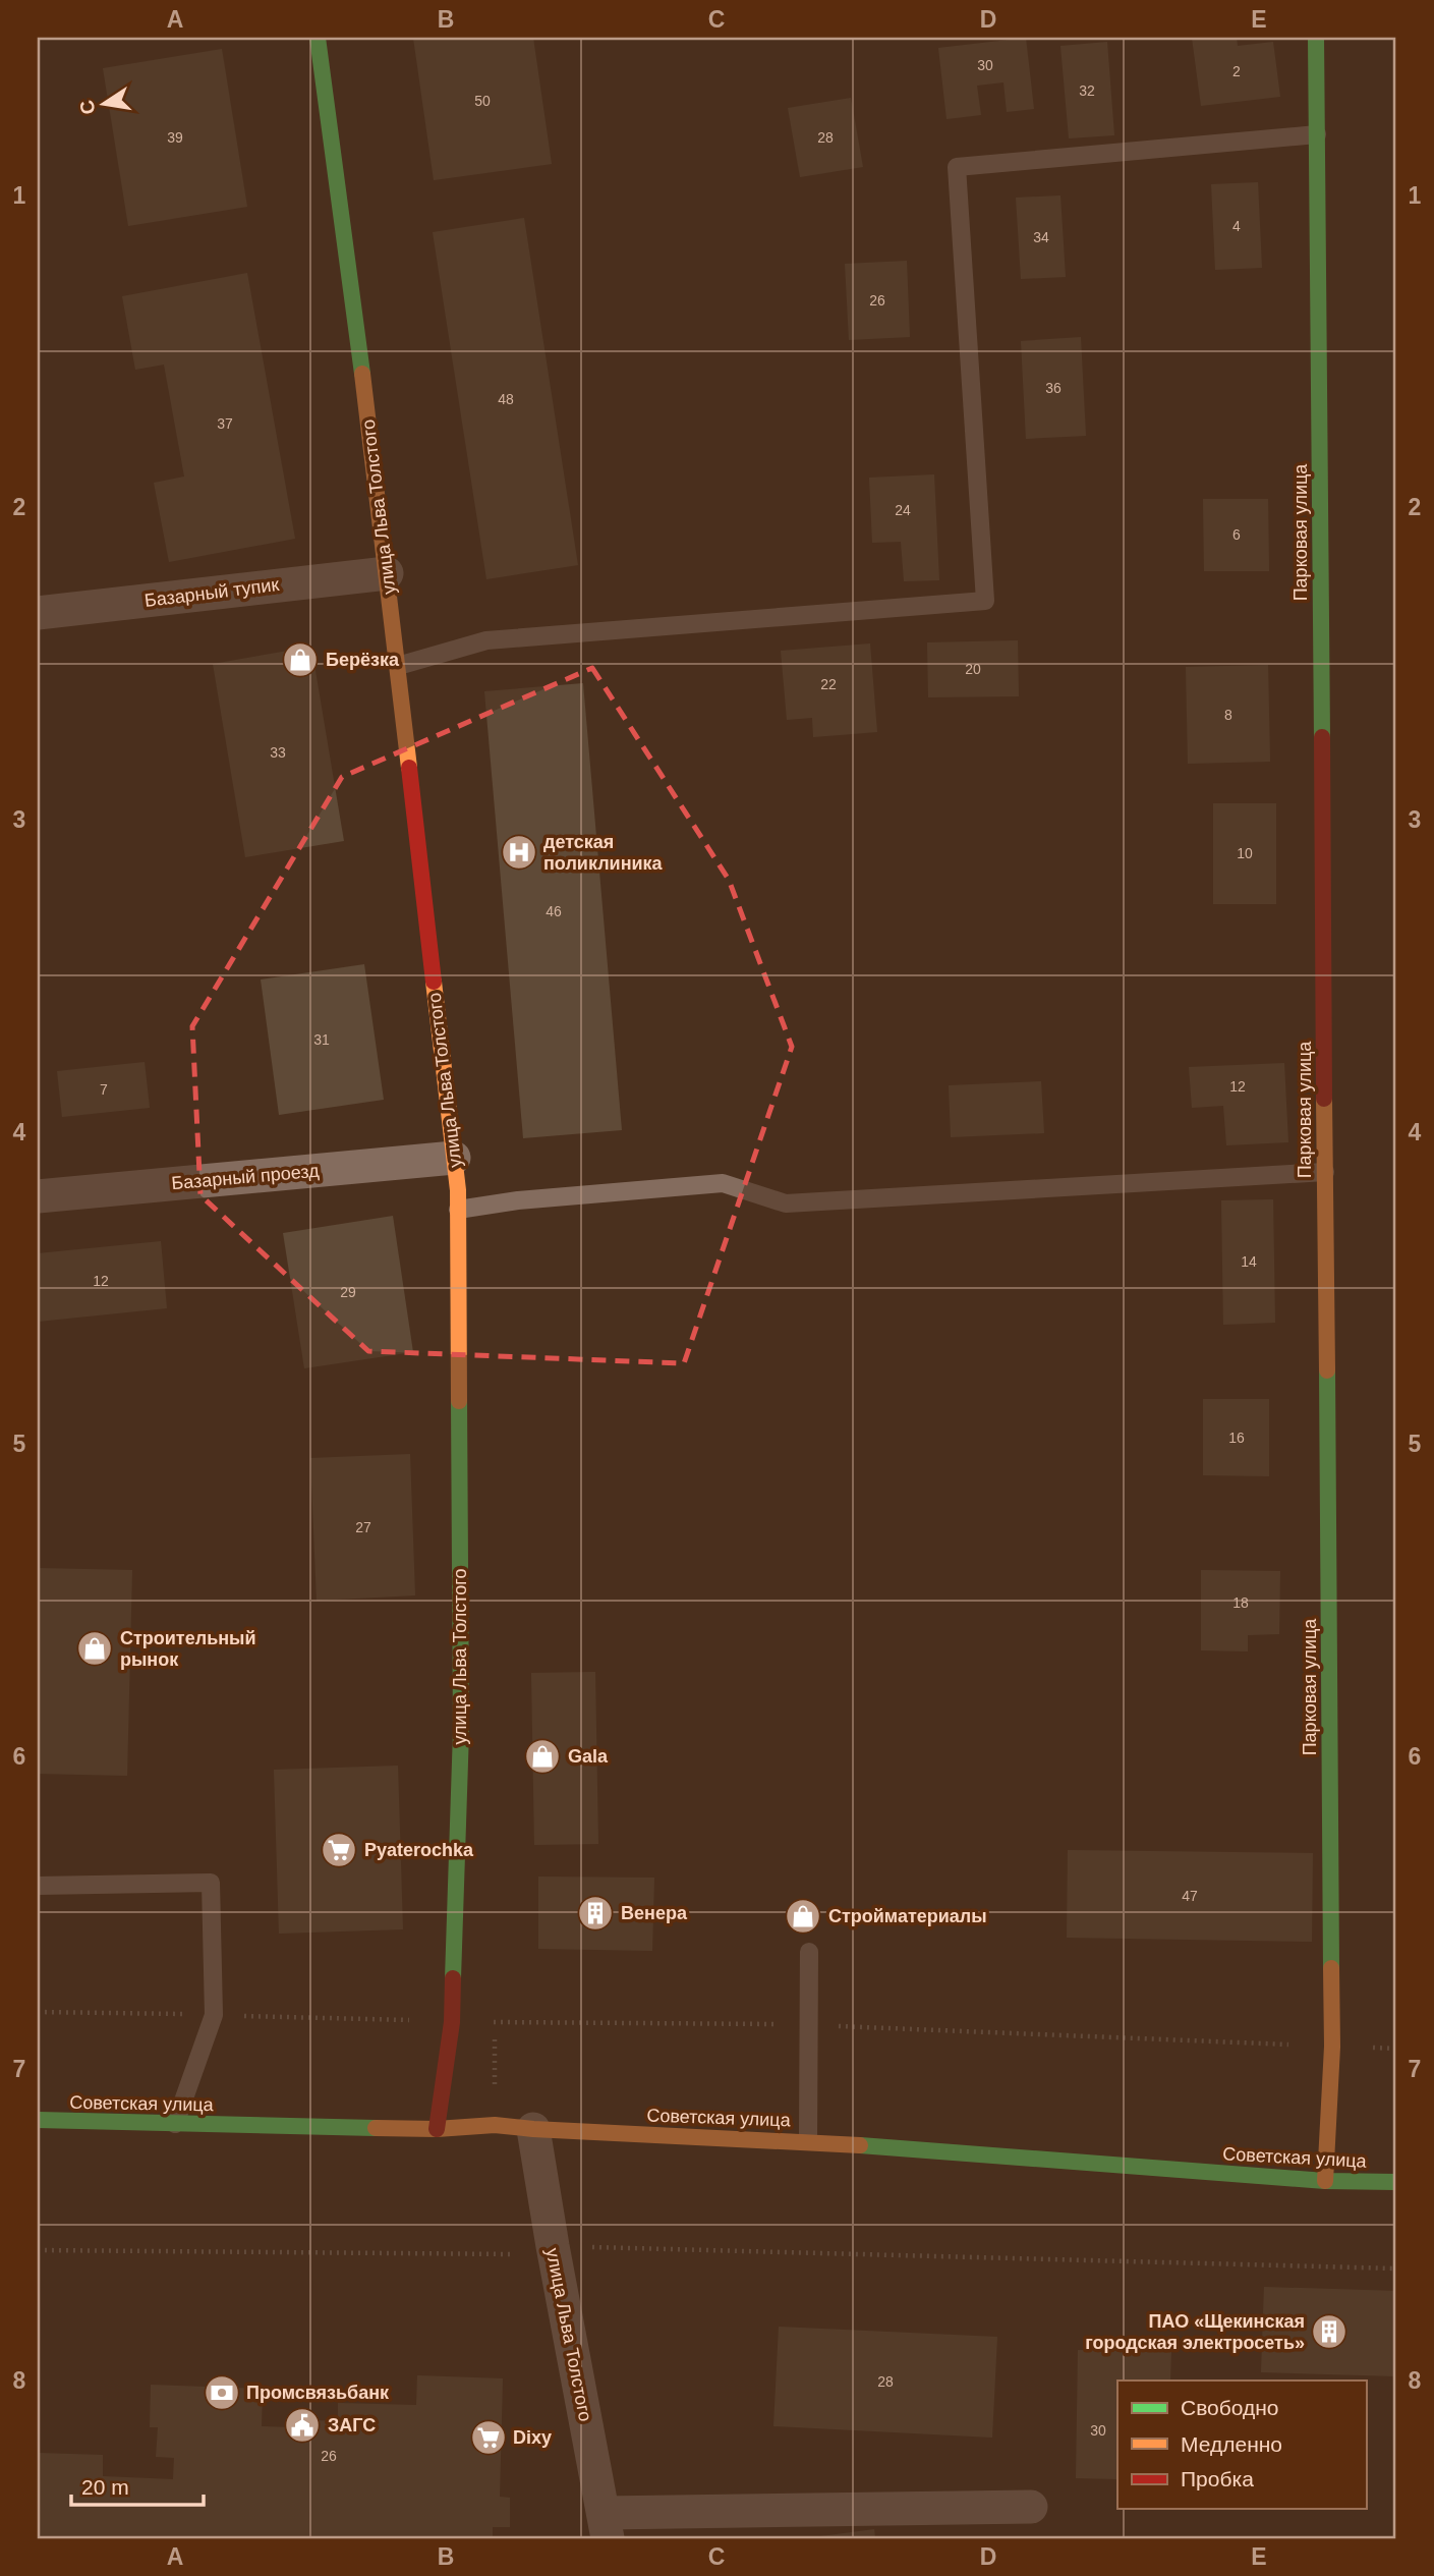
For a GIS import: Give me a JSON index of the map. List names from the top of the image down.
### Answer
{
  "streets": {
    "street": [
      "улица Льва Толстого",
      "Парковая улица",
      "Базарный тупик",
      "Базарный проезд",
      "Советская улица"
    ]
  },
  "crossings": [
    ["улица Льва Толстого", "Базарный тупик"],
    ["улица Льва Толстого", "Базарный проезд"],
    ["улица Льва Толстого", "Советская улица"],
    ["Парковая улица", "Советская улица"]
  ],
  "places": {
    "shop": [
      "Берёзка",
      "Строительный рынок",
      "Gala",
      "Стройматериалы"
    ],
    "hospital": ["детская поликлиника"],
    "supermarket": ["Pyaterochka", "Dixy"],
    "building": ["Венера", "ПАО «Щекинская городская электросеть»"],
    "bank": ["Промсвязьбанк"],
    "public building": ["ЗАГС"]
  },
  "house_numbers": [
    "30",
    "2",
    "32",
    "50",
    "39",
    "28",
    "4",
    "34",
    "26",
    "36",
    "48",
    "37",
    "24",
    "6",
    "20",
    "22",
    "8",
    "33",
    "10",
    "46",
    "31",
    "12",
    "7",
    "14",
    "12",
    "29",
    "16",
    "27",
    "18",
    "47",
    "28",
    "30",
    "26"
  ],
  "legend": ["Свободно", "Медленно", "Пробка"],
  "scale_bar": "20 m",
  "north": "left",
  "grid": {
    "columns": [
      "A",
      "B",
      "C",
      "D",
      "E"
    ],
    "rows": [
      "1",
      "2",
      "3",
      "4",
      "5",
      "6",
      "7",
      "8"
    ]
  }
}
